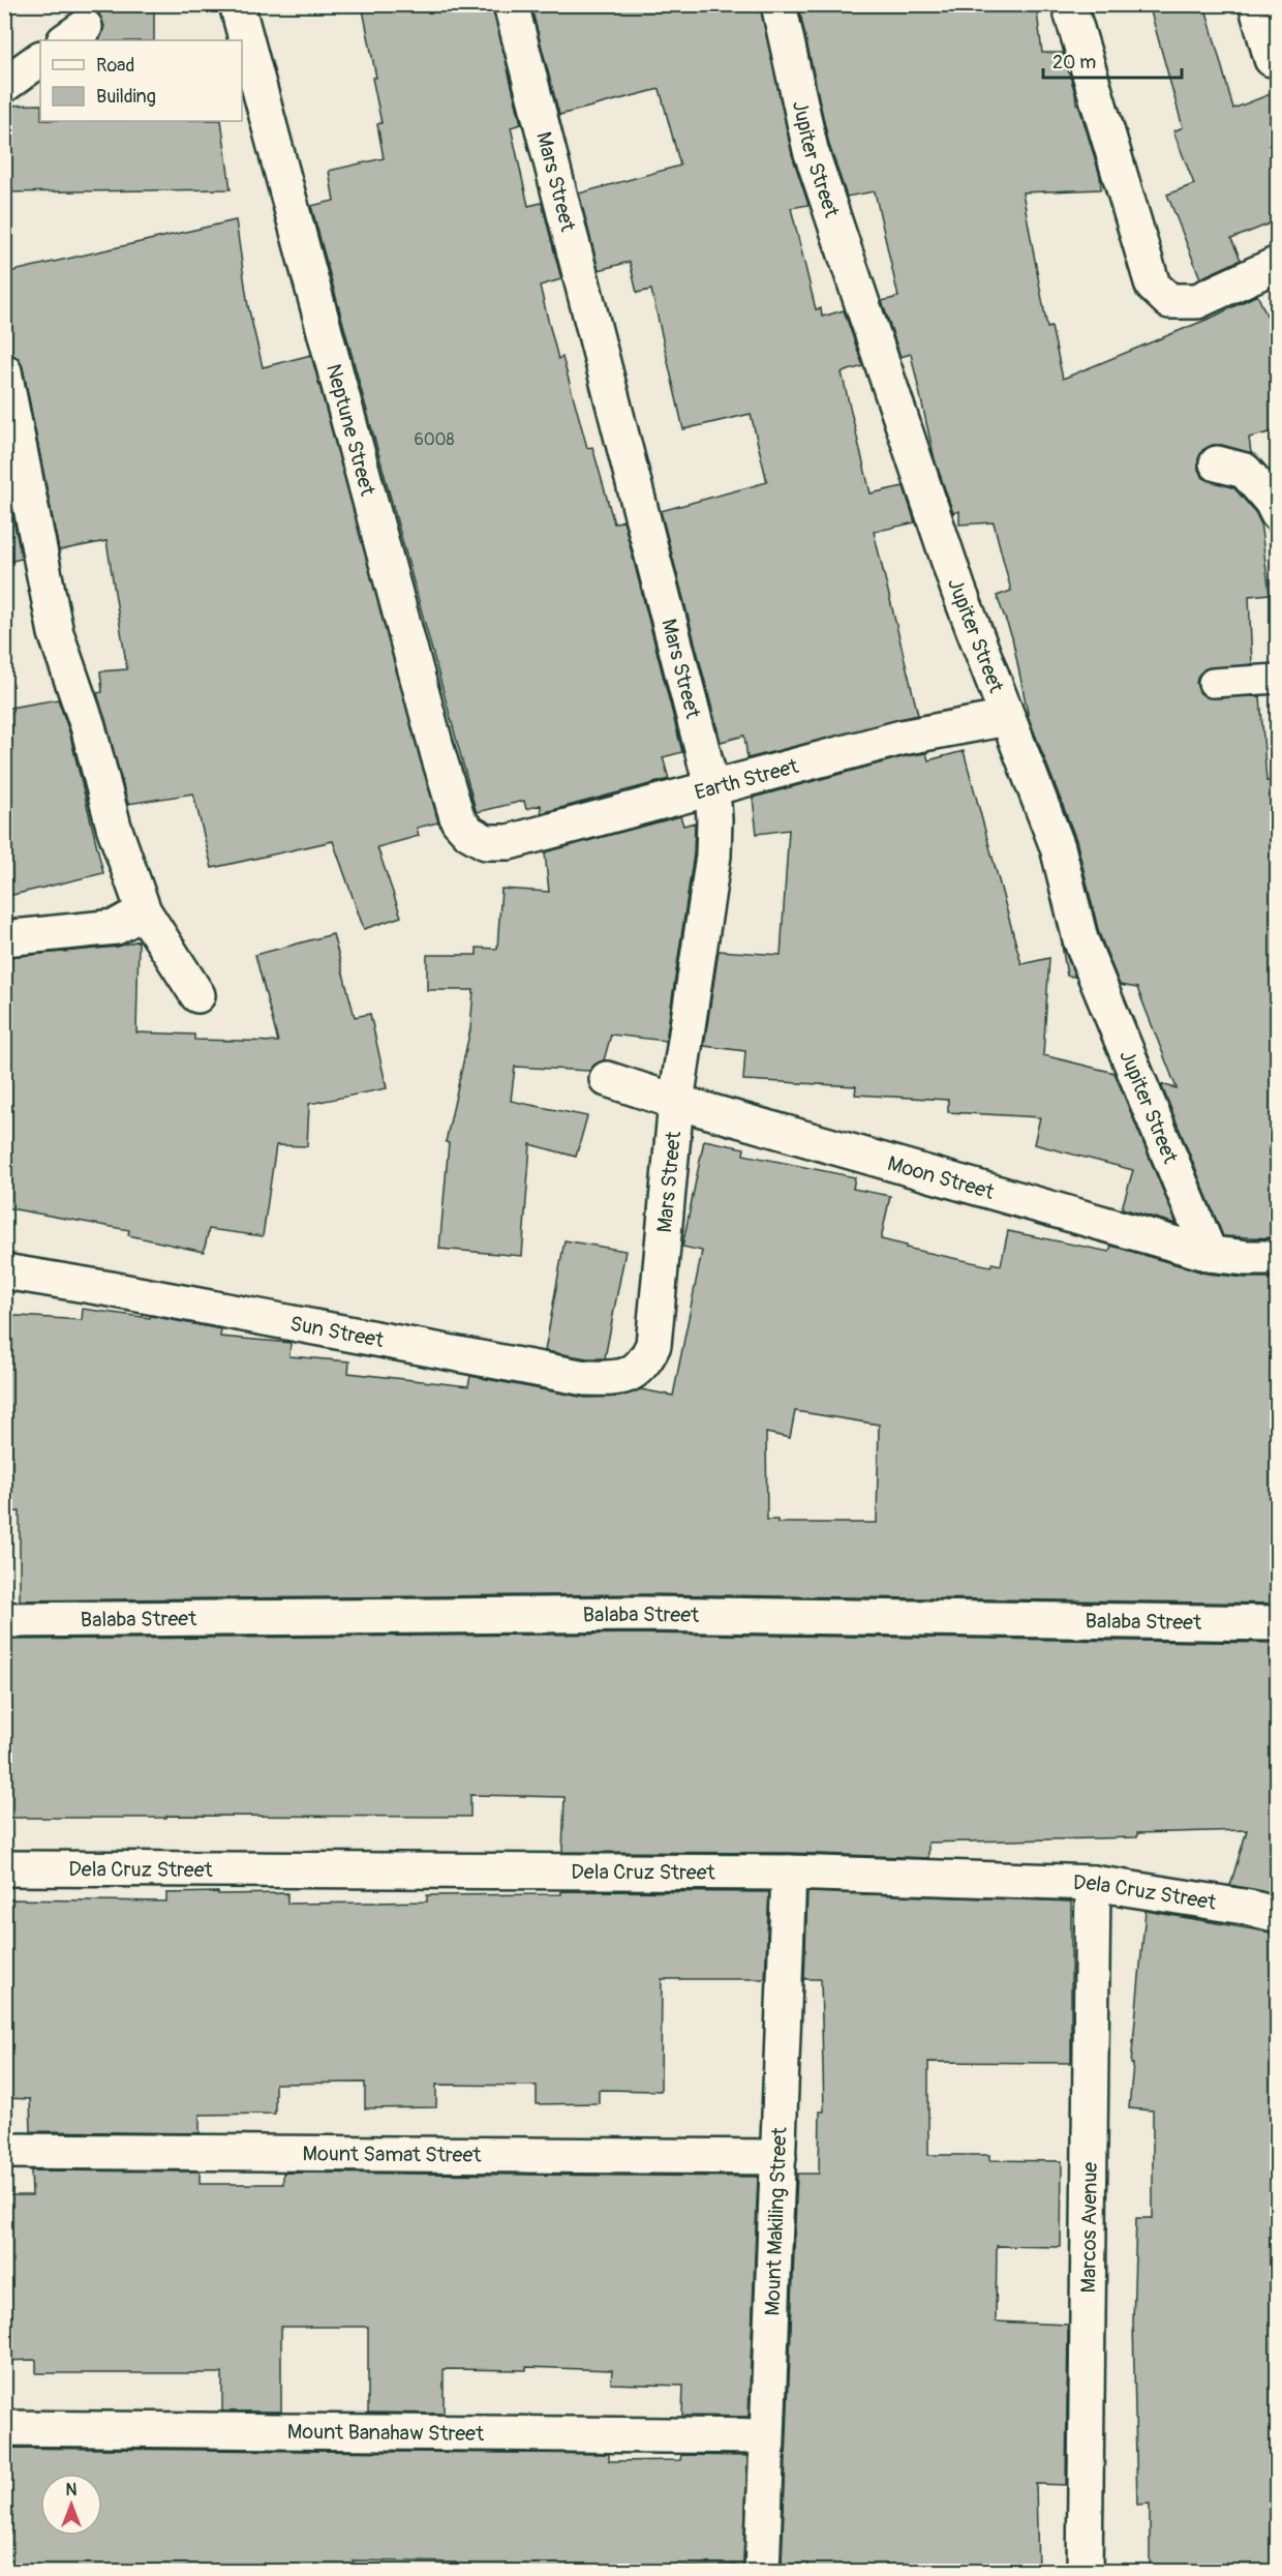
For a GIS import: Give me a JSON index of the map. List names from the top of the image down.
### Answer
{
  "streets": {
    "street": [
      "Jupiter Street",
      "Mars Street",
      "Neptune Street",
      "Earth Street",
      "Moon Street",
      "Sun Street",
      "Balaba Street",
      "Dela Cruz Street",
      "Mount Samat Street",
      "Mount Makiling Street",
      "Marcos Avenue",
      "Mount Banahaw Street"
    ]
  },
  "crossings": [
    ["Jupiter Street", "Earth Street"],
    ["Jupiter Street", "Moon Street"],
    ["Mars Street", "Earth Street"],
    ["Mars Street", "Moon Street"],
    ["Mars Street", "Sun Street"],
    ["Neptune Street", "Earth Street"],
    ["Dela Cruz Street", "Mount Makiling Street"],
    ["Dela Cruz Street", "Marcos Avenue"],
    ["Mount Samat Street", "Mount Makiling Street"],
    ["Mount Makiling Street", "Mount Banahaw Street"]
  ],
  "house_numbers": ["6008"],
  "legend": ["Road", "Building"],
  "scale_bar": "20 m",
  "north": "top"
}
